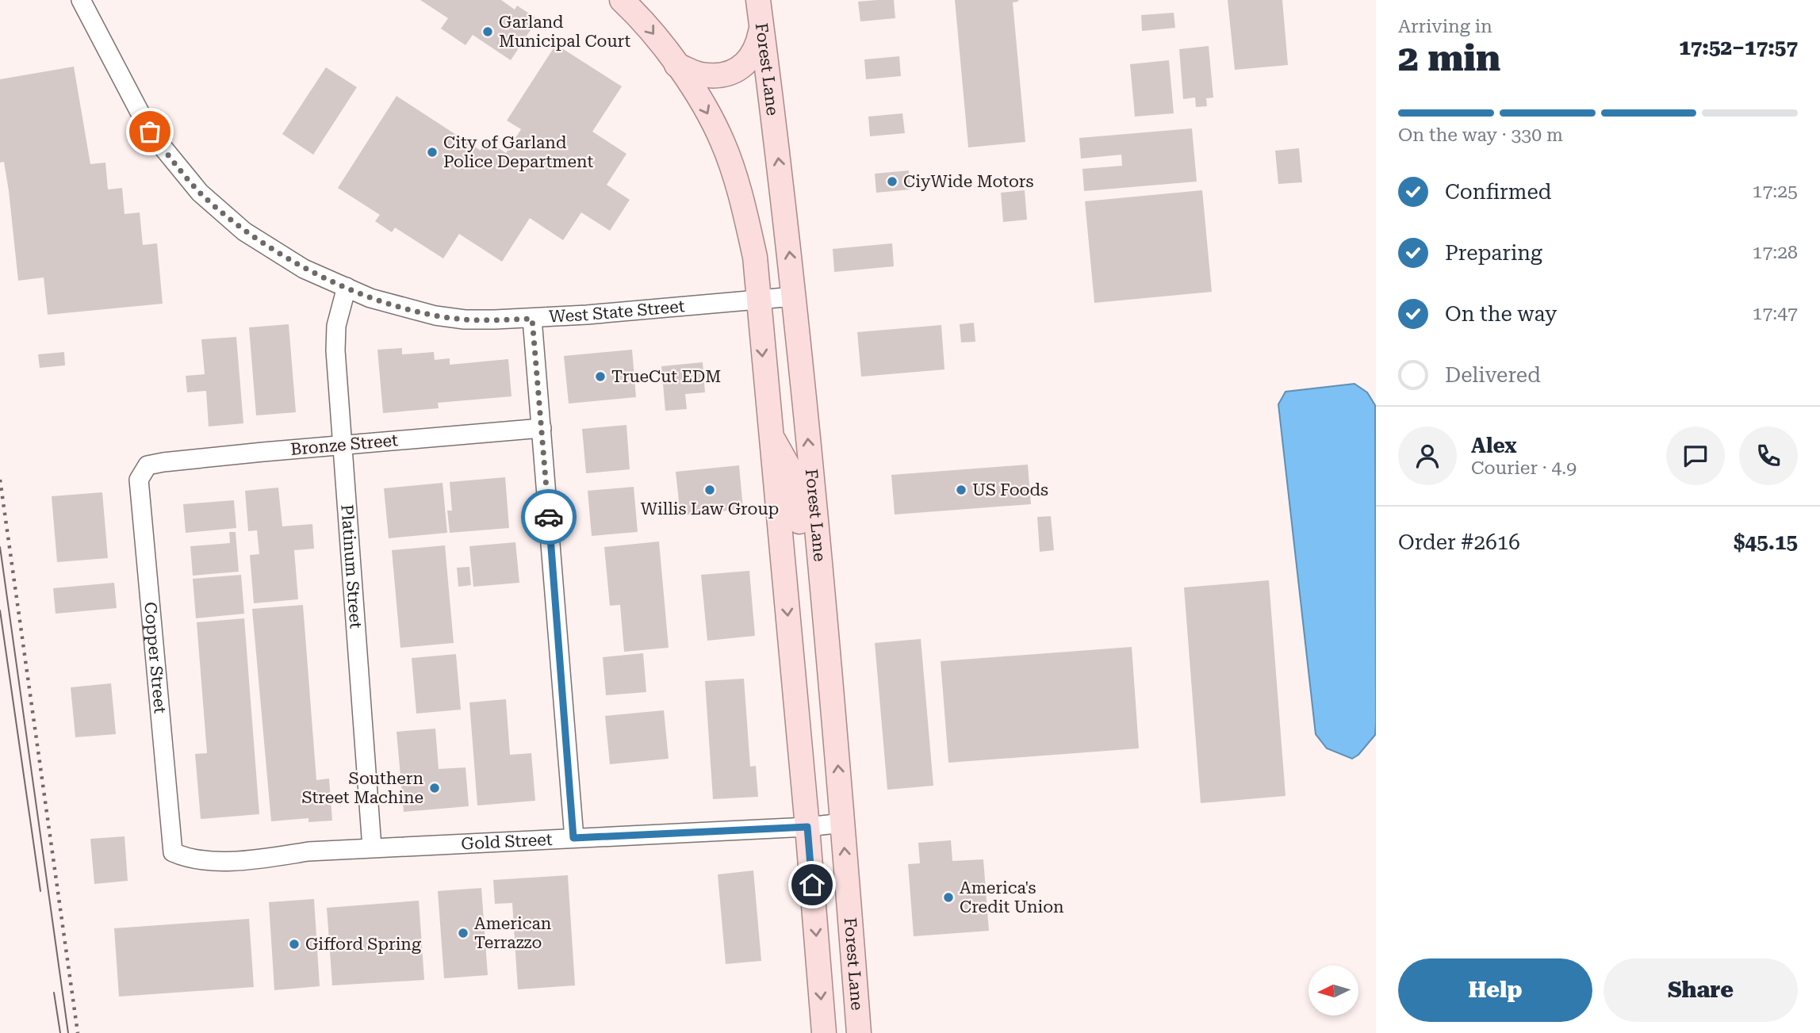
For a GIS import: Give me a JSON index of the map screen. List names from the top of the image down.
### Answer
{
  "streets": {
    "main road": ["Forest Lane"],
    "street": [
      "West State Street",
      "Bronze Street",
      "Platinum Street",
      "Copper Street",
      "Gold Street"
    ]
  },
  "crossings": [
    ["Forest Lane", "West State Street"],
    ["Forest Lane", "Gold Street"],
    ["West State Street", "Platinum Street"],
    ["Bronze Street", "Platinum Street"],
    ["Bronze Street", "Copper Street"],
    ["Platinum Street", "Gold Street"],
    ["Copper Street", "Gold Street"]
  ],
  "places": [
    "Garland Municipal Court",
    "City of Garland Police Department",
    "CiyWide Motors",
    "TrueCut EDM",
    "Willis Law Group",
    "US Foods",
    "Southern Street Machine",
    "America's Credit Union",
    "American Terrazzo",
    "Gifford Spring"
  ],
  "north": "left",
  "page": {
    "heading": ["2 min", "Arriving in", "17:52–17:57"],
    "panel": [
      "Alex",
      "Courier · 4.9",
      "Order #2616",
      "$45.15"
    ],
    "bar": "On the way · 330 m",
    "list": [
      ["Confirmed", "17:25"],
      ["Preparing", "17:28"],
      ["On the way", "17:47"],
      "Delivered"
    ],
    "buttons": ["Help", "Share"]
  }
}
